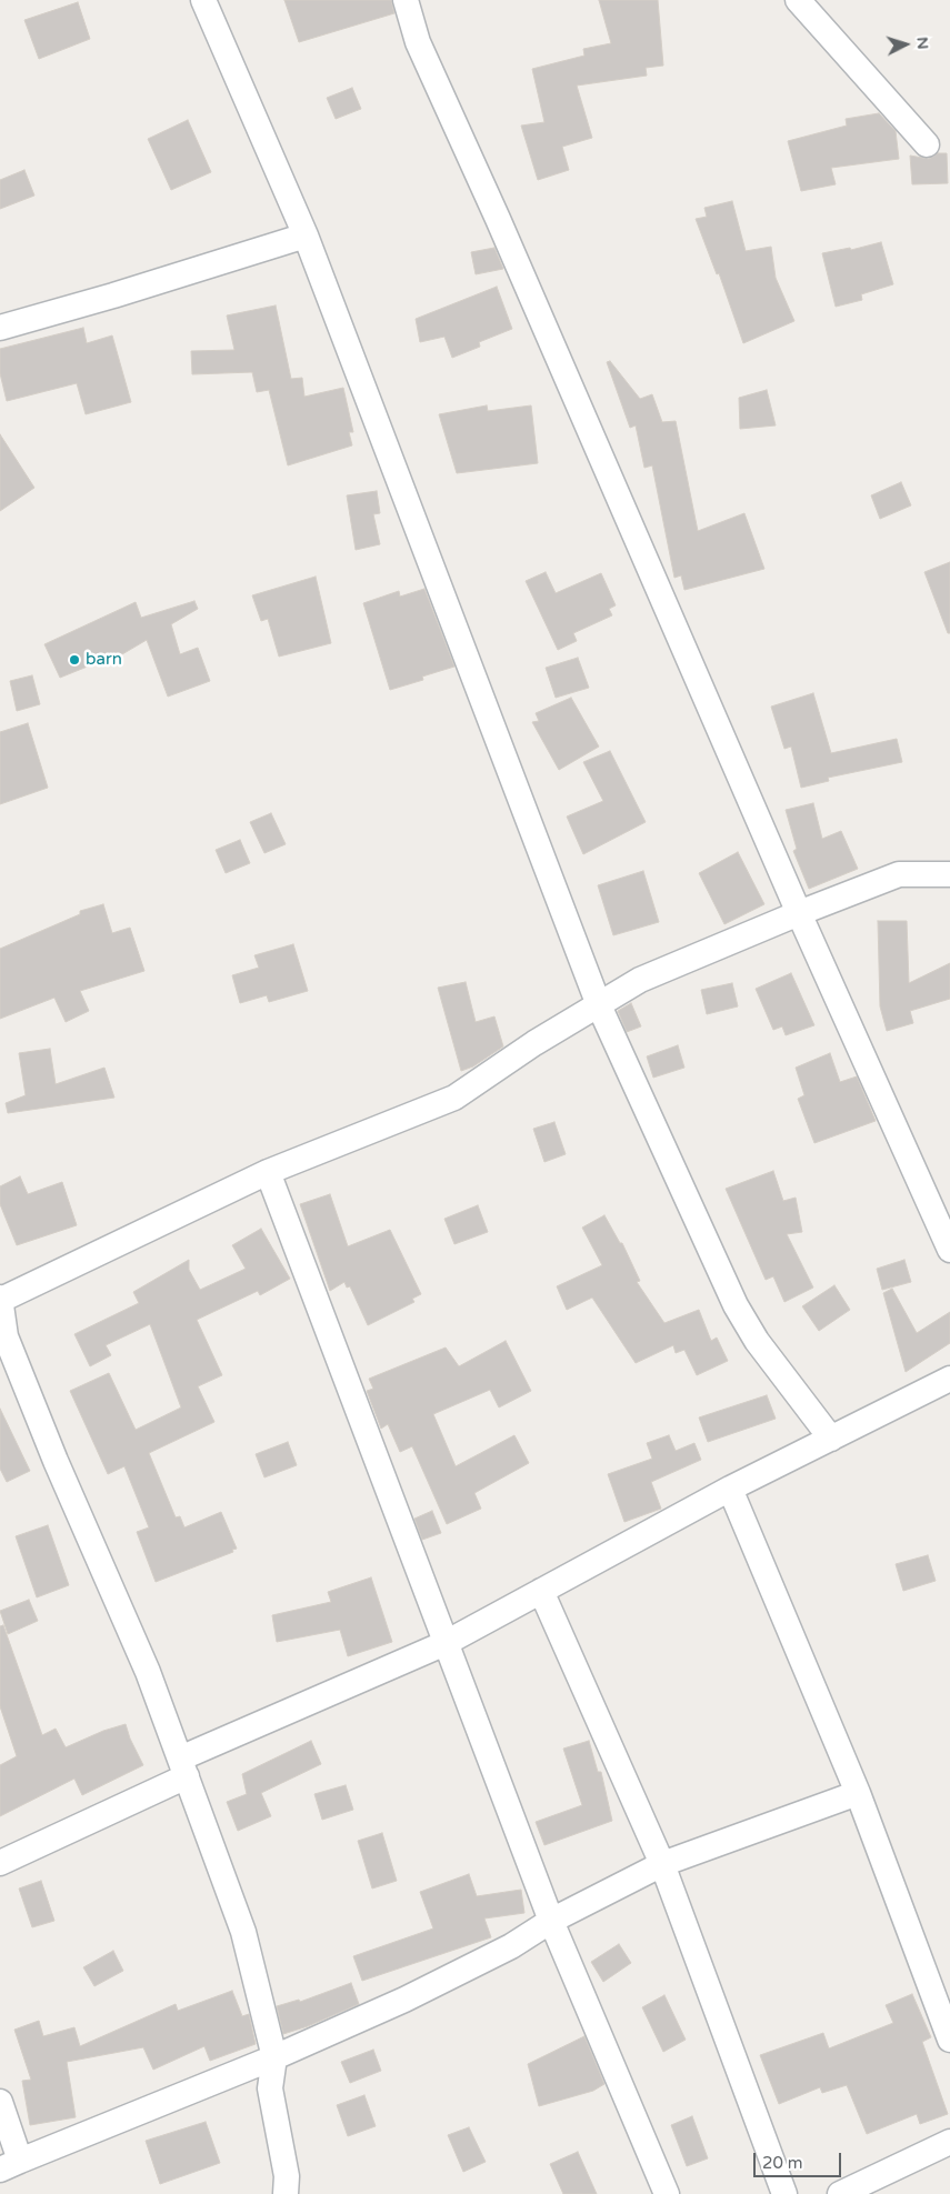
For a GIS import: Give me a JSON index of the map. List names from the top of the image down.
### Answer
{
  "places": ["barn"],
  "scale_bar": "20 m",
  "north": "right"
}
